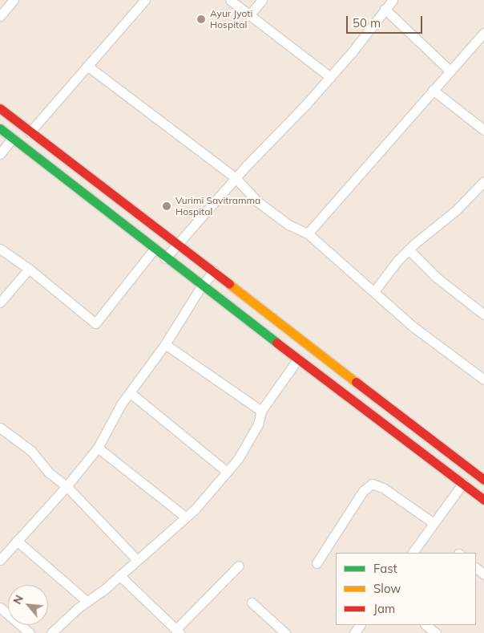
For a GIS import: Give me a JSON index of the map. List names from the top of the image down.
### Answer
{
  "places": ["Ayur Jyoti Hospital", "Vurimi Savitramma Hospital"],
  "legend": ["Fast", "Slow", "Jam"],
  "scale_bar": "50 m",
  "north": "top left"
}
